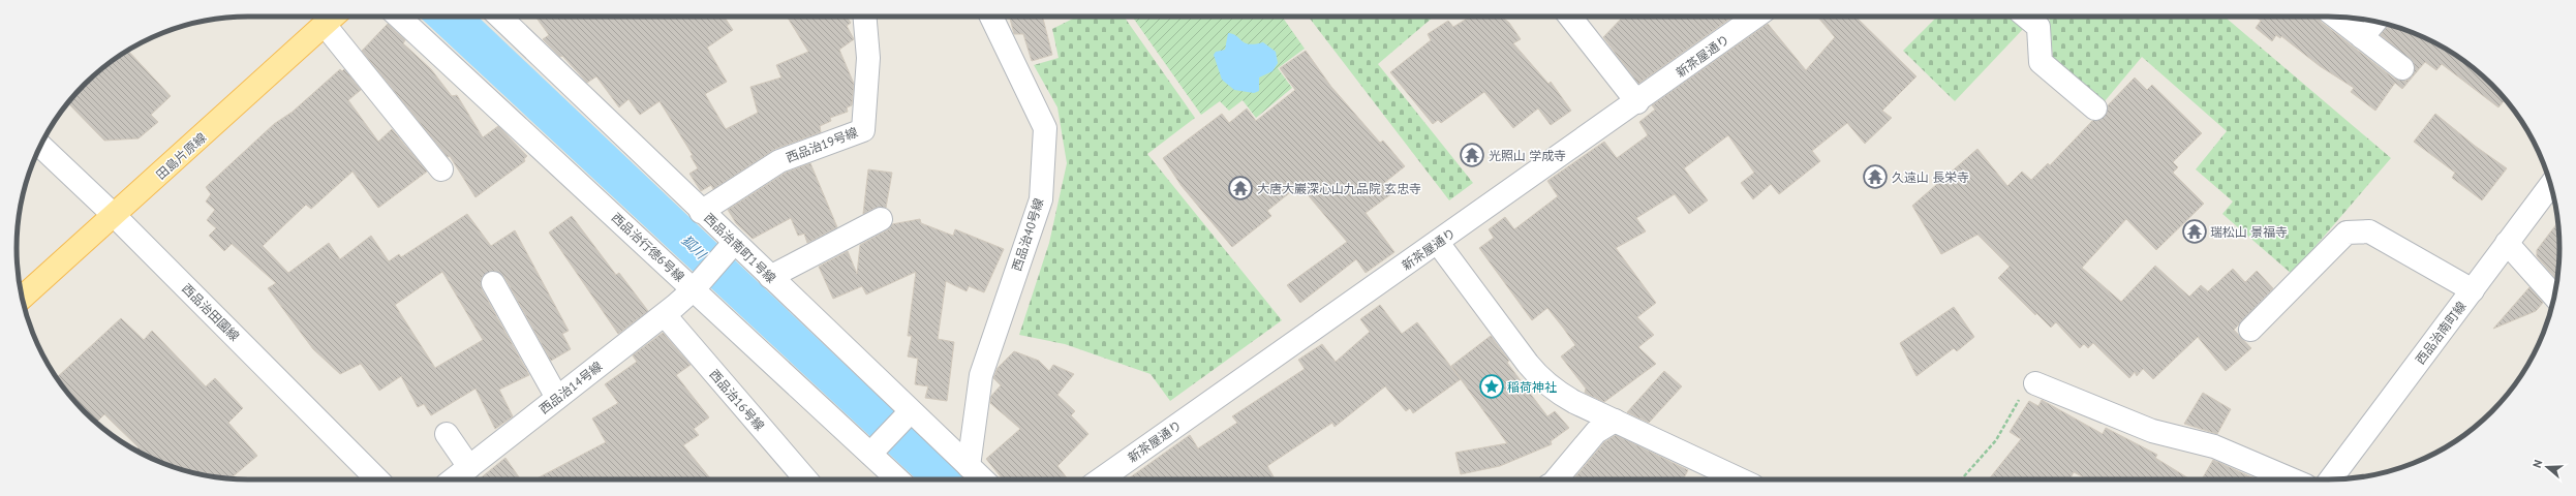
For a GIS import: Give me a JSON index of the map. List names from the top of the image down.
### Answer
{
  "streets": {
    "main road": ["田島片原線"],
    "street": [
      "新茶屋通り",
      "西品治19号線",
      "西品治40号線",
      "西品治行徳6号線",
      "西品治南町1号線",
      "西品治田園線",
      "西品治南町線",
      "西品治14号線",
      "西品治16号線"
    ]
  },
  "crossings": [
    ["西品治19号線", "西品治南町1号線"],
    ["田島片原線", "西品治田園線"],
    ["西品治40号線", "西品治南町1号線"],
    ["西品治行徳6号線", "西品治14号線"],
    ["西品治南町1号線", "西品治14号線"],
    ["西品治14号線", "西品治16号線"]
  ],
  "water": ["狐川"],
  "places": {
    "temple": [
      "光照山 学成寺",
      "久遠山 長栄寺",
      "大唐大巖深心山九品院 玄忠寺",
      "瑞松山 景福寺"
    ],
    "place": ["稲荷神社"]
  },
  "north": "left"
}
